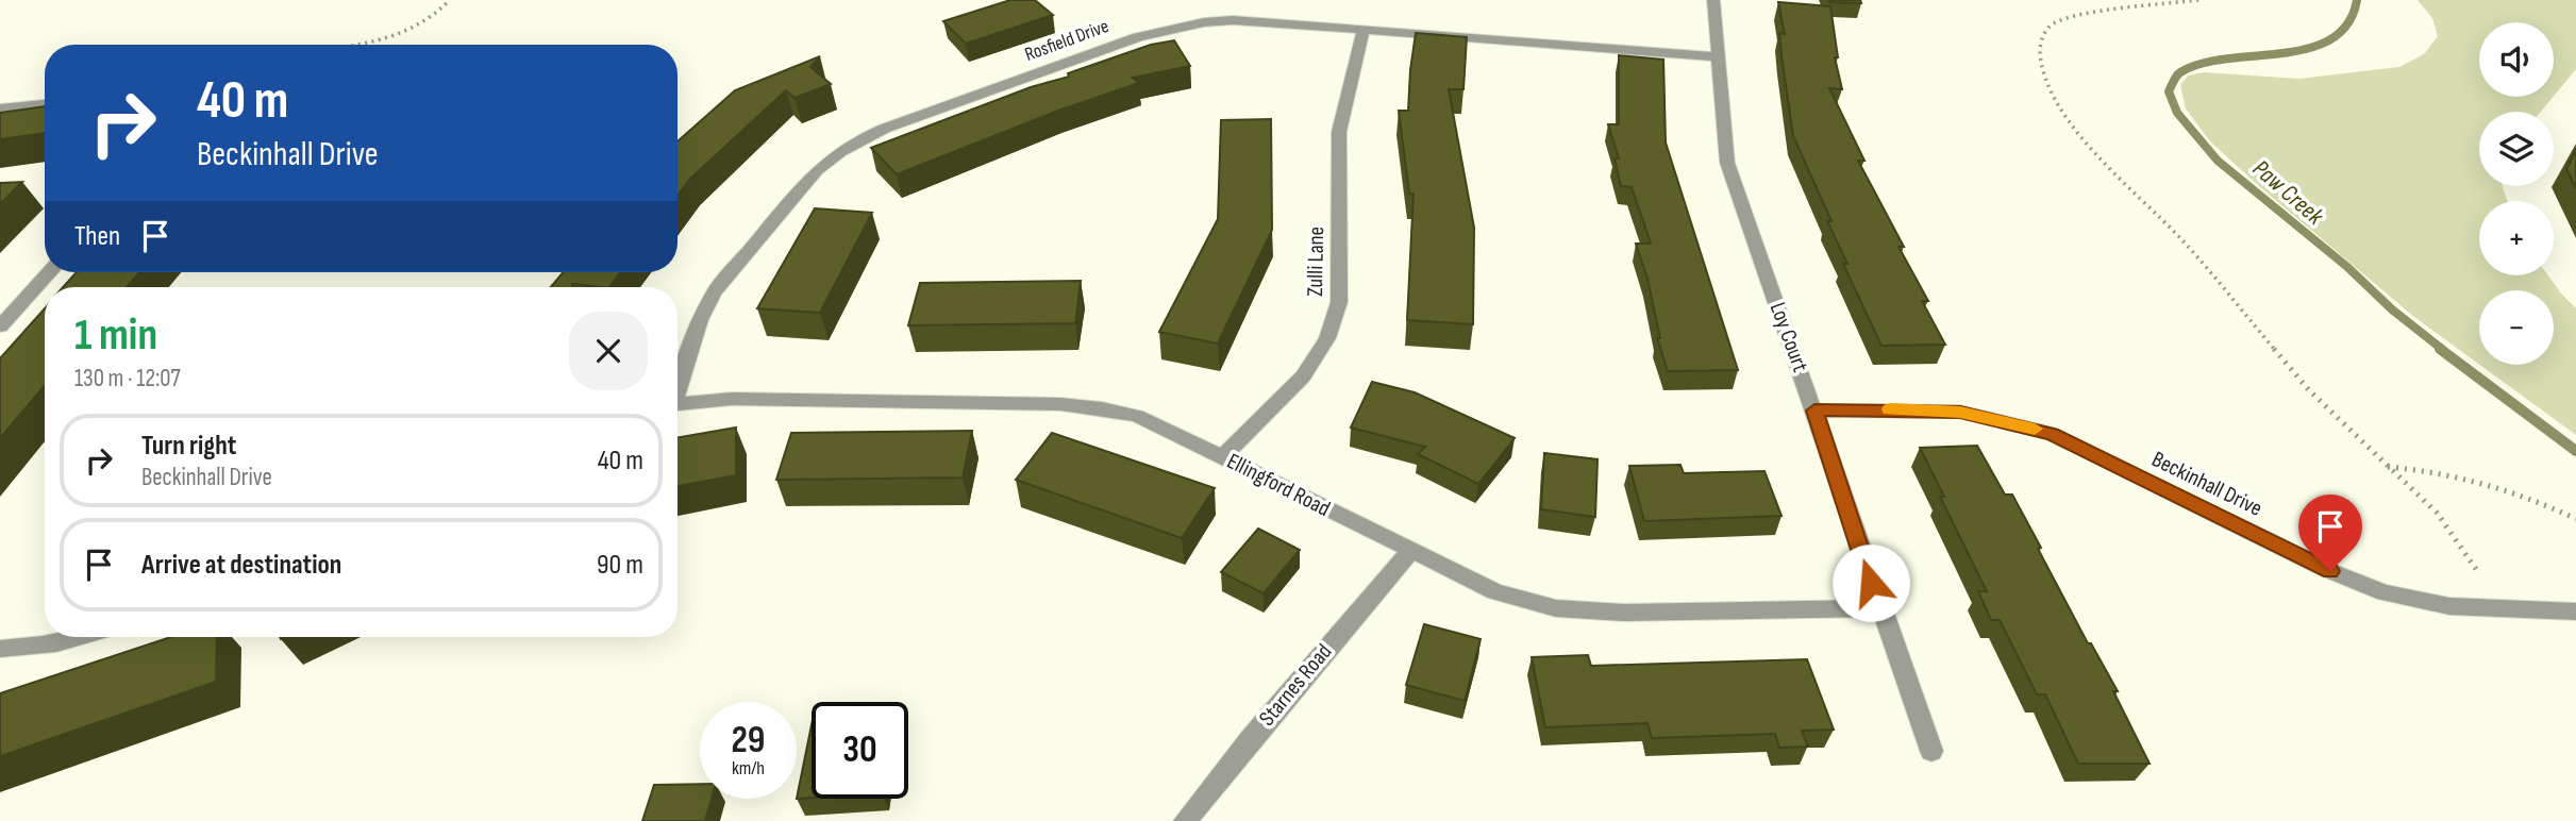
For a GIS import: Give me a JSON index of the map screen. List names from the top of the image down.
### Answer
{
  "streets": {
    "street": [
      "Rosfield Drive",
      "Zulli Lane",
      "Loy Court",
      "Beckinhall Drive",
      "Ellingford Road",
      "Starnes Road"
    ]
  },
  "crossings": [
    ["Rosfield Drive", "Zulli Lane"],
    ["Rosfield Drive", "Loy Court"],
    ["Zulli Lane", "Ellingford Road"],
    ["Loy Court", "Beckinhall Drive"],
    ["Loy Court", "Ellingford Road"],
    ["Ellingford Road", "Starnes Road"]
  ],
  "water": ["Paw Creek"],
  "page": {
    "map_buttons": ["+", "−"],
    "turn": ["40 m", "Beckinhall Drive"],
    "then": "Then",
    "heading": ["1 min", "130 m · 12:07"],
    "list": [
      {
        "name": "Turn right",
        "note": "Beckinhall Drive",
        "value": "40 m"
      },
      {
        "name": "Arrive at destination",
        "value": "90 m"
      }
    ],
    "speed": "29 km/h",
    "limit": "30"
  }
}
